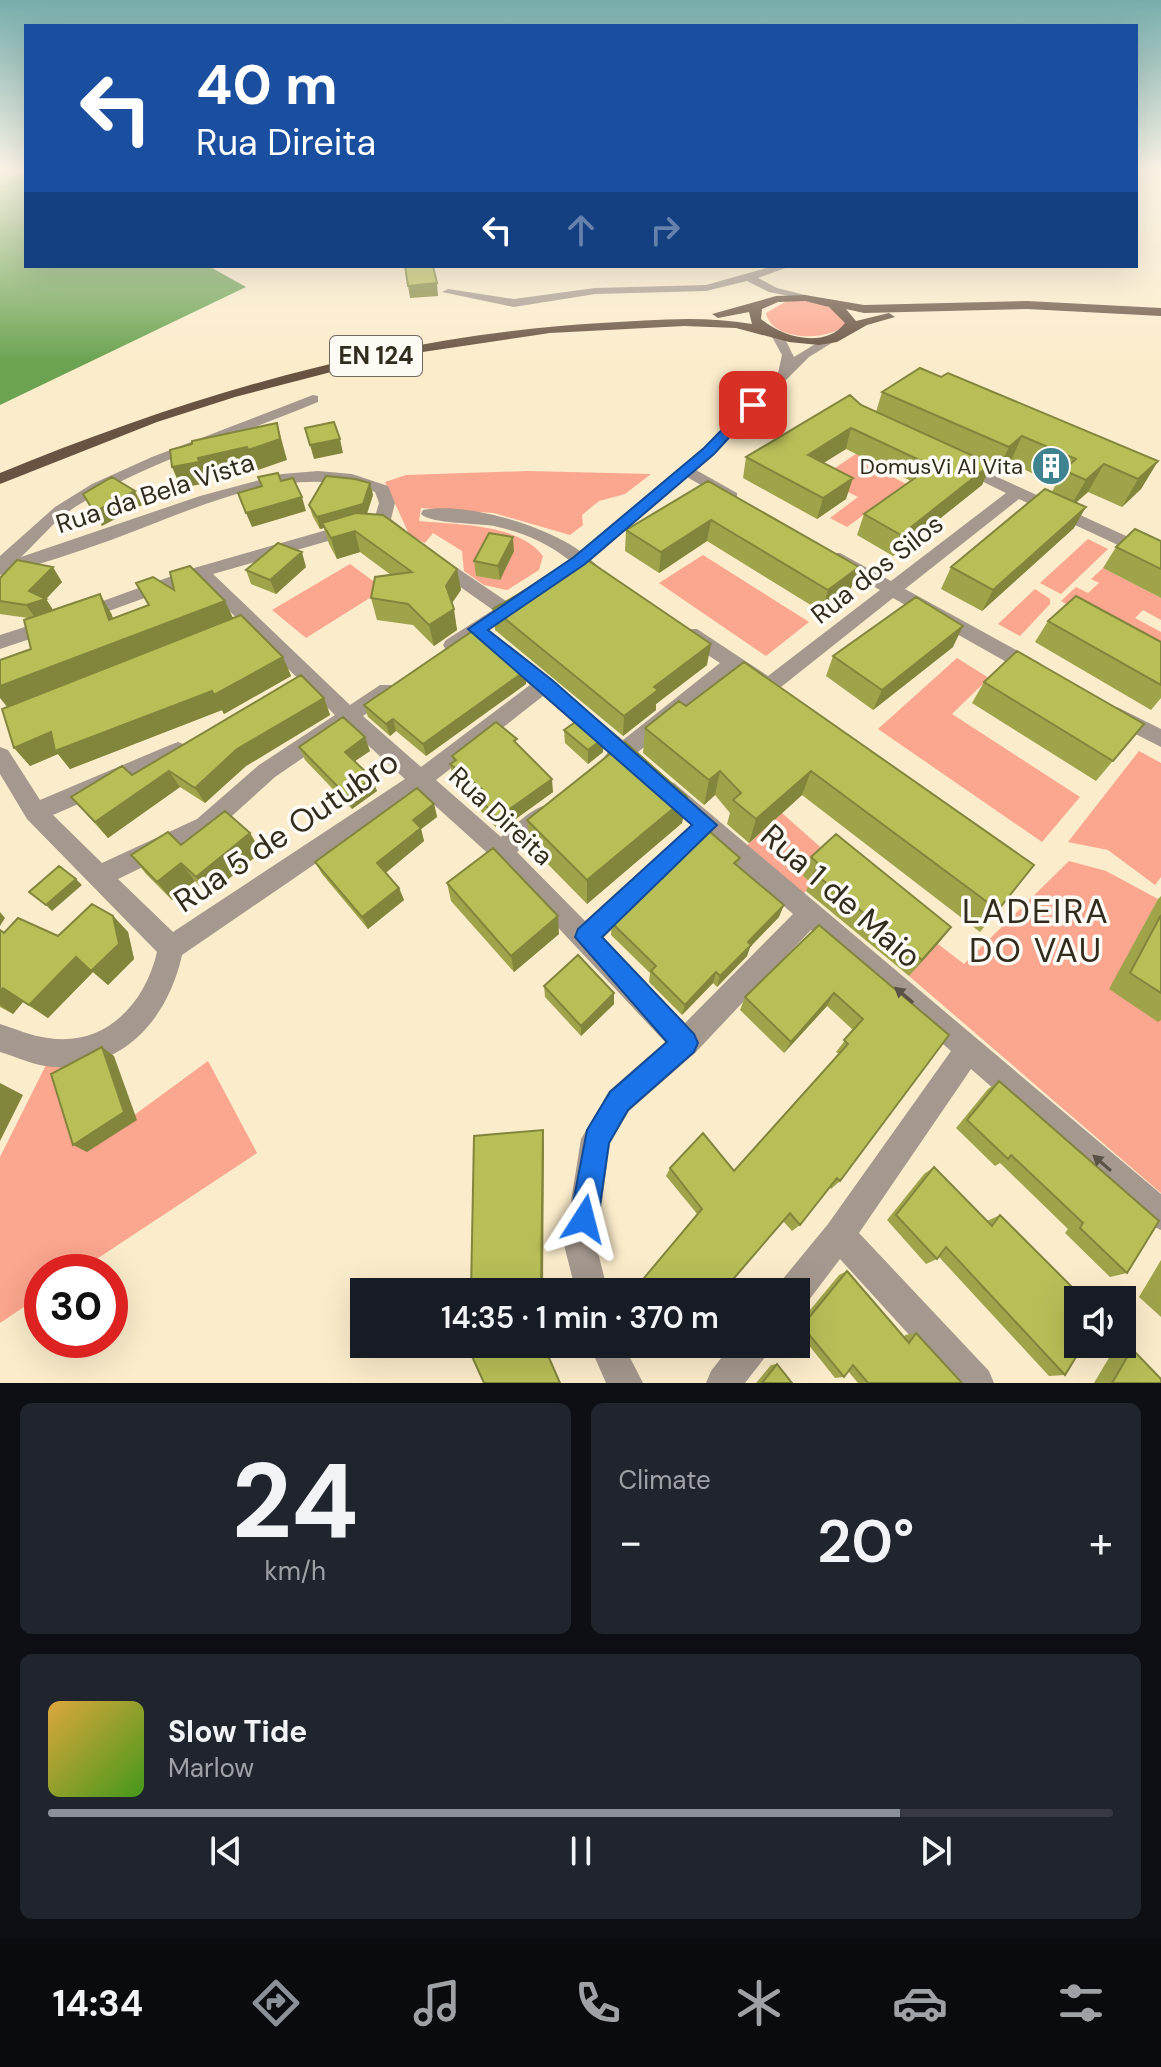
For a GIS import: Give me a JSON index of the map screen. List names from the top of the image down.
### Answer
{
  "streets": {
    "main road": ["EN 124"],
    "street": [
      "Rua da Bela Vista",
      "Rua dos Silos",
      "Rua Direita",
      "Rua 5 de Outubro",
      "Rua 1 de Maio"
    ]
  },
  "crossings": [
    ["Rua Direita", "Rua 5 de Outubro"],
    ["Rua 5 de Outubro", "Rua 1 de Maio"]
  ],
  "one_way": ["Rua 1 de Maio"],
  "districts": ["LADEIRA DO VAU"],
  "places": {
    "building": ["DomusVi Al Vita"]
  },
  "page": {
    "turn": ["40 m", "Rua Direita"],
    "limit": "30",
    "trip": "14:35 · 1 min · 370 m",
    "tile": [
      ["24", "km/h"],
      "Climate"
    ],
    "heat": ["−", "20°", "+"],
    "song": ["Slow Tide", "Marlow"],
    "tabs": "14:34"
  }
}
